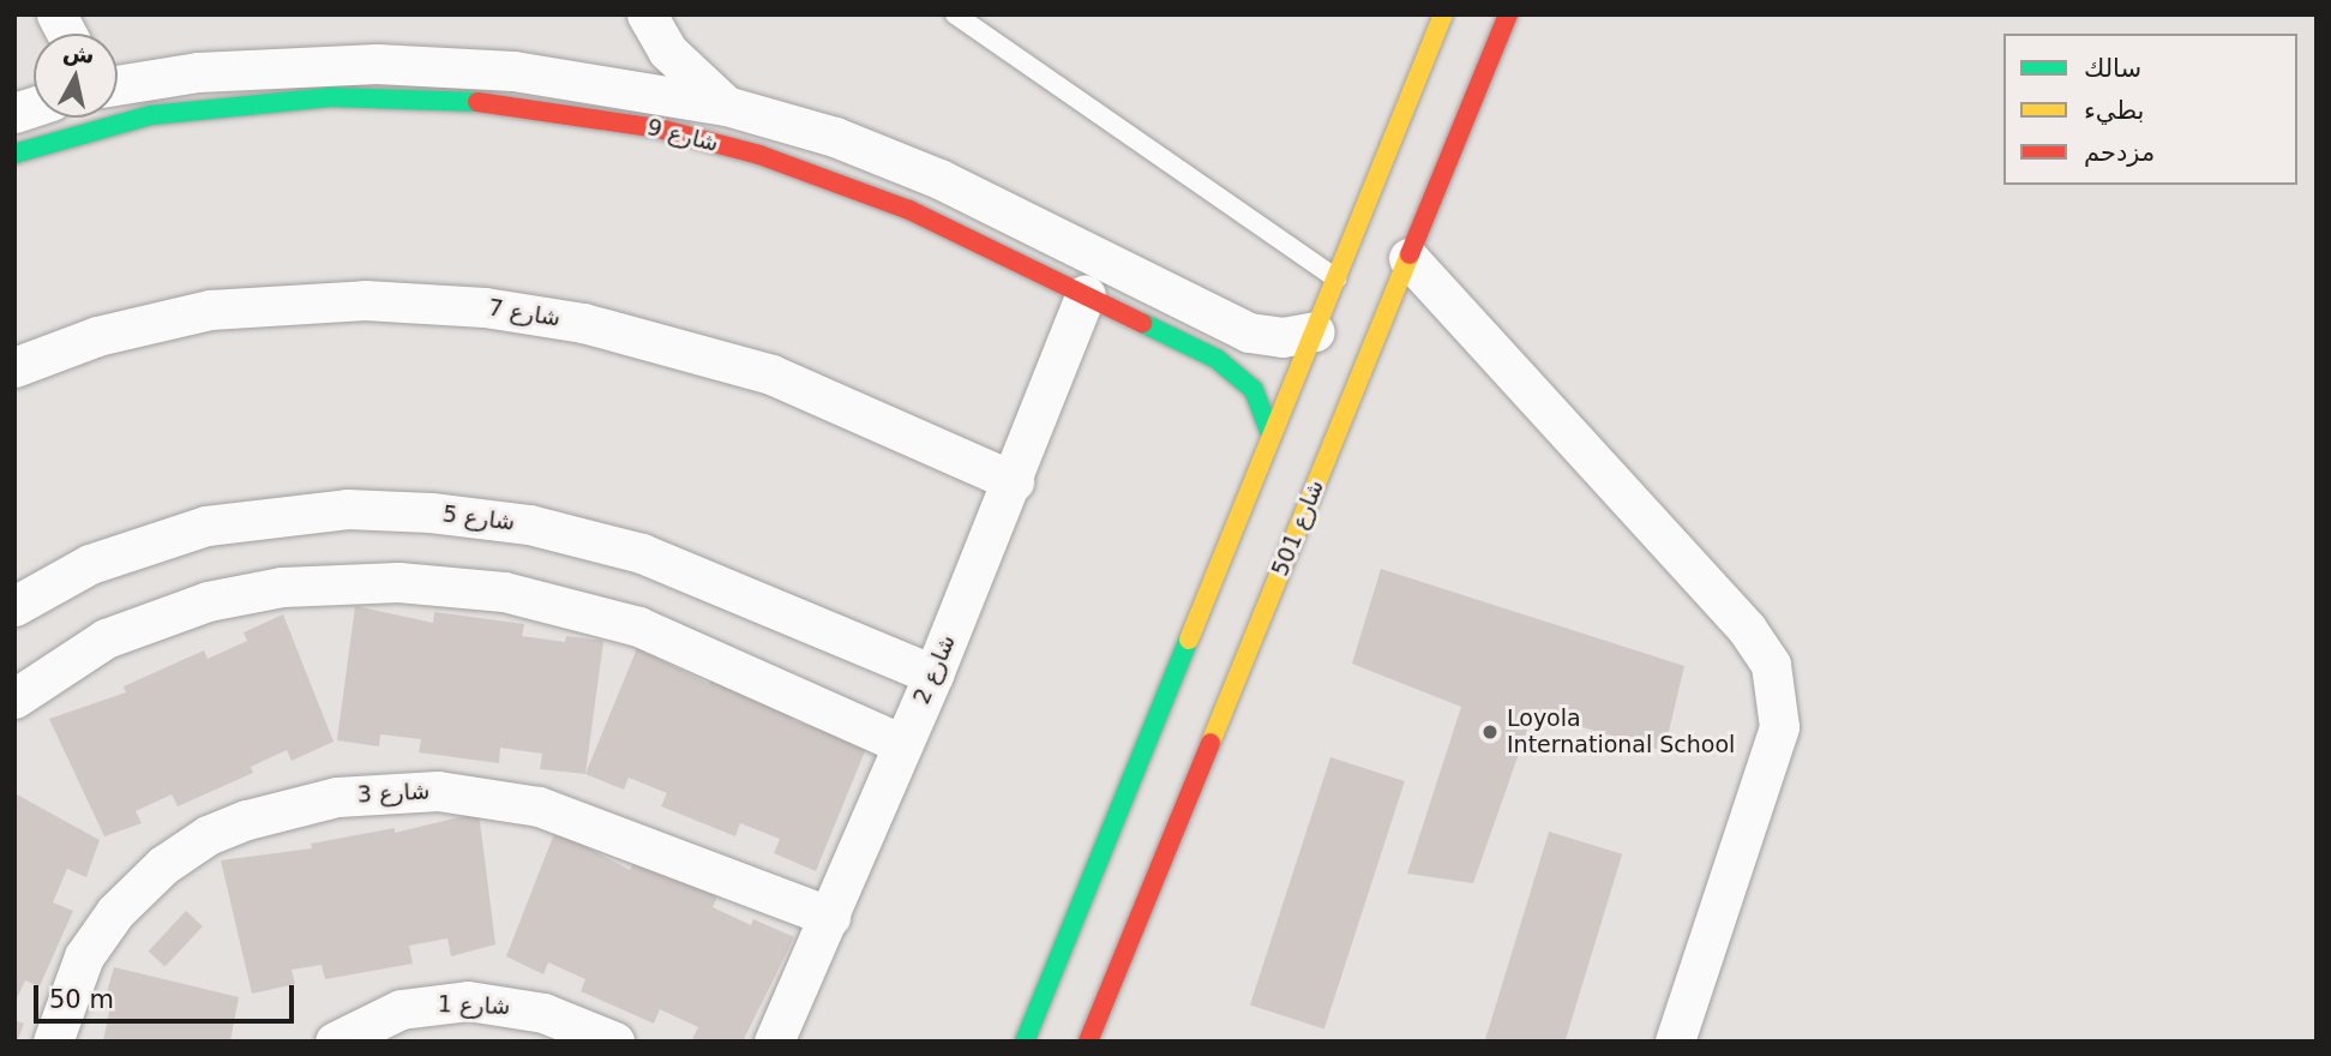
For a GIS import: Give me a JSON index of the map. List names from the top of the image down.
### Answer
{
  "streets": {
    "street": [
      "شارع 9",
      "شارع 7",
      "شارع 5",
      "شارع 501",
      "شارع 2",
      "شارع 3",
      "شارع 1"
    ]
  },
  "crossings": [
    ["شارع 9", "شارع 2"],
    ["شارع 7", "شارع 2"],
    ["شارع 5", "شارع 2"],
    ["شارع 2", "شارع 3"]
  ],
  "places": ["Loyola International School"],
  "legend": ["سالك", "بطيء", "مزدحم"],
  "scale_bar": "50 m",
  "north": "top"
}
